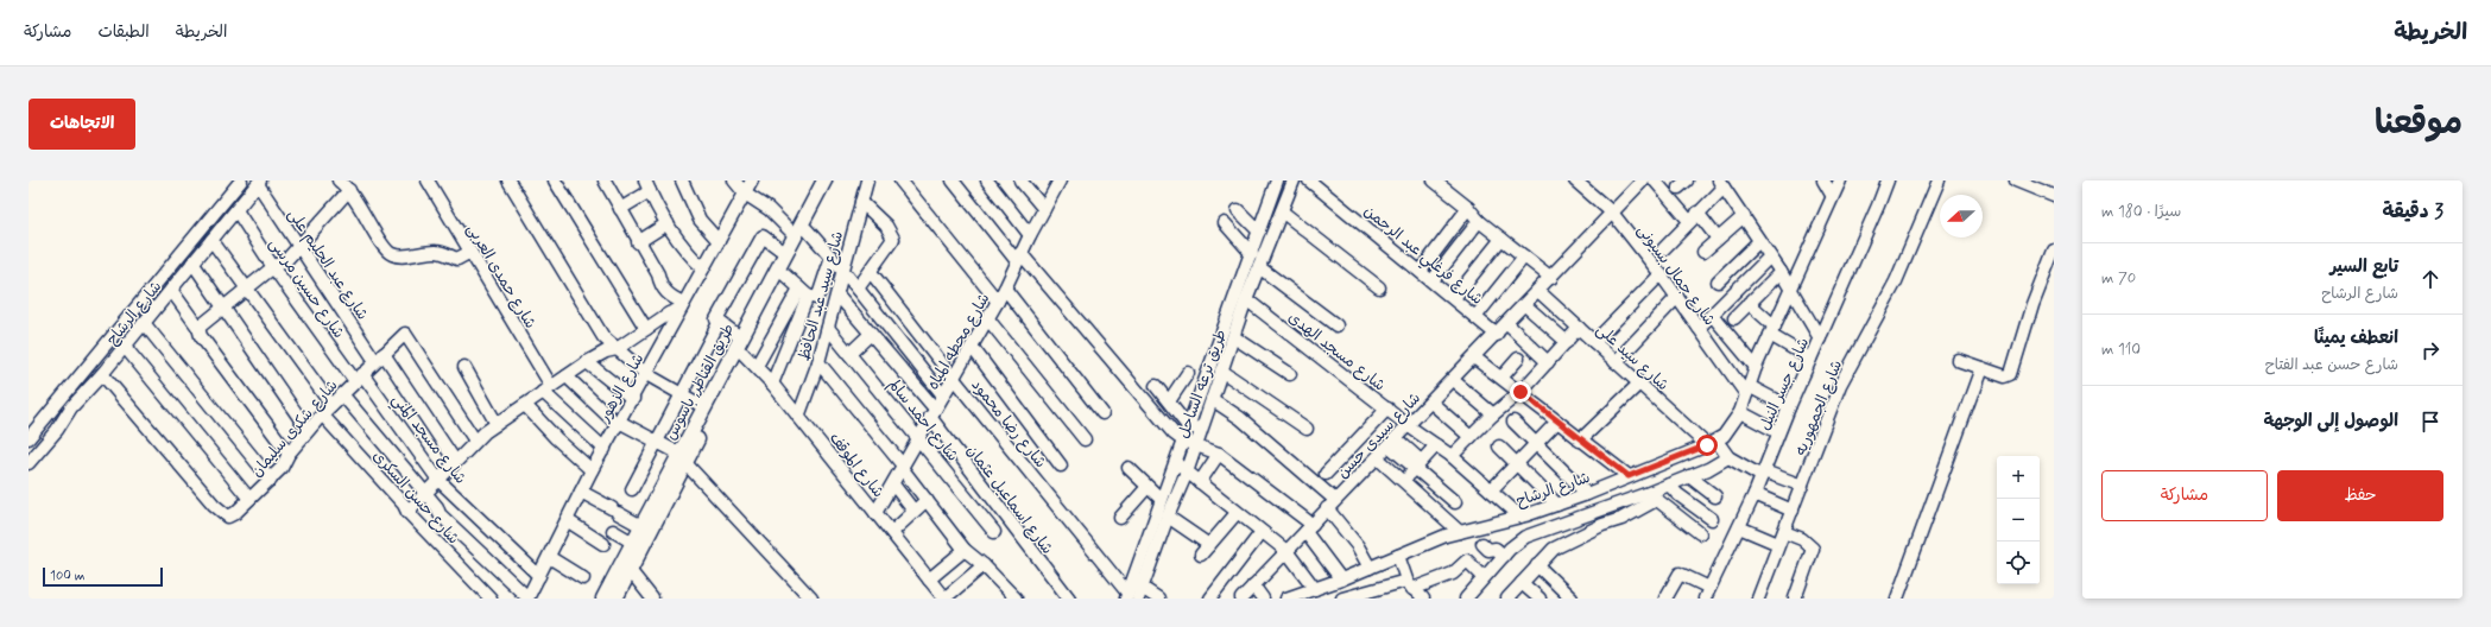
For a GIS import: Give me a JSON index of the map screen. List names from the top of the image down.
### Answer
{
  "streets": {
    "main road": ["طريق القناطر, باسوس"],
    "street": [
      "شارع فرغلي عبد الرحمن",
      "شارع عبد الحليم على",
      "شارع جمال بسيونى",
      "شارع حمدى العربى",
      "شارع حسين مرسى",
      "شارع سيد عبد الحافظ",
      "شارع الرشاح",
      "شارع محطه المياه",
      "شارع مسجد الهدى",
      "شارع سيد على",
      "طريق ترعه الساحل",
      "شارع جسر النيل",
      "شارع الزهور",
      "شارع الجمهوريه",
      "شارع احمد سالم",
      "شارع رضا محمود",
      "شارع شكرى سليمان",
      "شارع سيدى حسن",
      "شارع مسجد المني",
      "شارع الموقف",
      "شارع حسن السكرى",
      "شارع اسماعيل عثمان"
    ]
  },
  "crossings": [
    ["شارع فرغلي عبد الرحمن", "شارع سيدى حسن"],
    ["شارع عبد الحليم على", "شارع الرشاح"],
    ["شارع عبد الحليم على", "شارع شكرى سليمان"],
    ["شارع جمال بسيونى", "شارع الرشاح"],
    ["شارع جمال بسيونى", "شارع سيدى حسن"],
    ["شارع حمدى العربى", "شارع الزهور"],
    ["شارع حسين مرسى", "شارع الرشاح"],
    ["شارع حسين مرسى", "شارع شكرى سليمان"],
    ["شارع حسين مرسى", "شارع مسجد المني"],
    ["شارع سيد عبد الحافظ", "شارع احمد سالم"],
    ["شارع سيد عبد الحافظ", "شارع الموقف"],
    ["شارع سيد عبد الحافظ", "شارع اسماعيل عثمان"],
    ["شارع الرشاح", "شارع مسجد الهدى"],
    ["شارع الرشاح", "شارع سيد على"],
    ["شارع الرشاح", "شارع شكرى سليمان"],
    ["شارع محطه المياه", "شارع احمد سالم"],
    ["شارع محطه المياه", "شارع رضا محمود"],
    ["شارع محطه المياه", "شارع الموقف"],
    ["شارع محطه المياه", "شارع اسماعيل عثمان"],
    ["شارع مسجد الهدى", "طريق ترعه الساحل"],
    ["شارع مسجد الهدى", "شارع سيدى حسن"],
    ["شارع سيد على", "شارع سيدى حسن"],
    ["طريق القناطر, باسوس", "شارع الموقف"],
    ["طريق ترعه الساحل", "شارع رضا محمود"],
    ["شارع الزهور", "شارع مسجد المني"],
    ["شارع شكرى سليمان", "شارع مسجد المني"],
    ["شارع شكرى سليمان", "شارع حسن السكرى"]
  ],
  "scale_bar": "100 m",
  "north": "left",
  "page": {
    "header": "الخريطة",
    "nav": ["الخريطة", "الطبقات", "مشاركة"],
    "title": "موقعنا",
    "buttons": [
      "الاتجاهات",
      ["حفظ", "مشاركة"]
    ],
    "heading": ["3 دقيقة", "سيرًا · 180 m"],
    "list": [
      ["تابع السير", "شارع الرشاح", "70 m"],
      ["انعطف يمينًا", "شارع حسن عبد الفتاح", "110 m"],
      "الوصول إلى الوجهة"
    ],
    "map_buttons": ["+", "−"],
    "scale": "100 m"
  }
}
